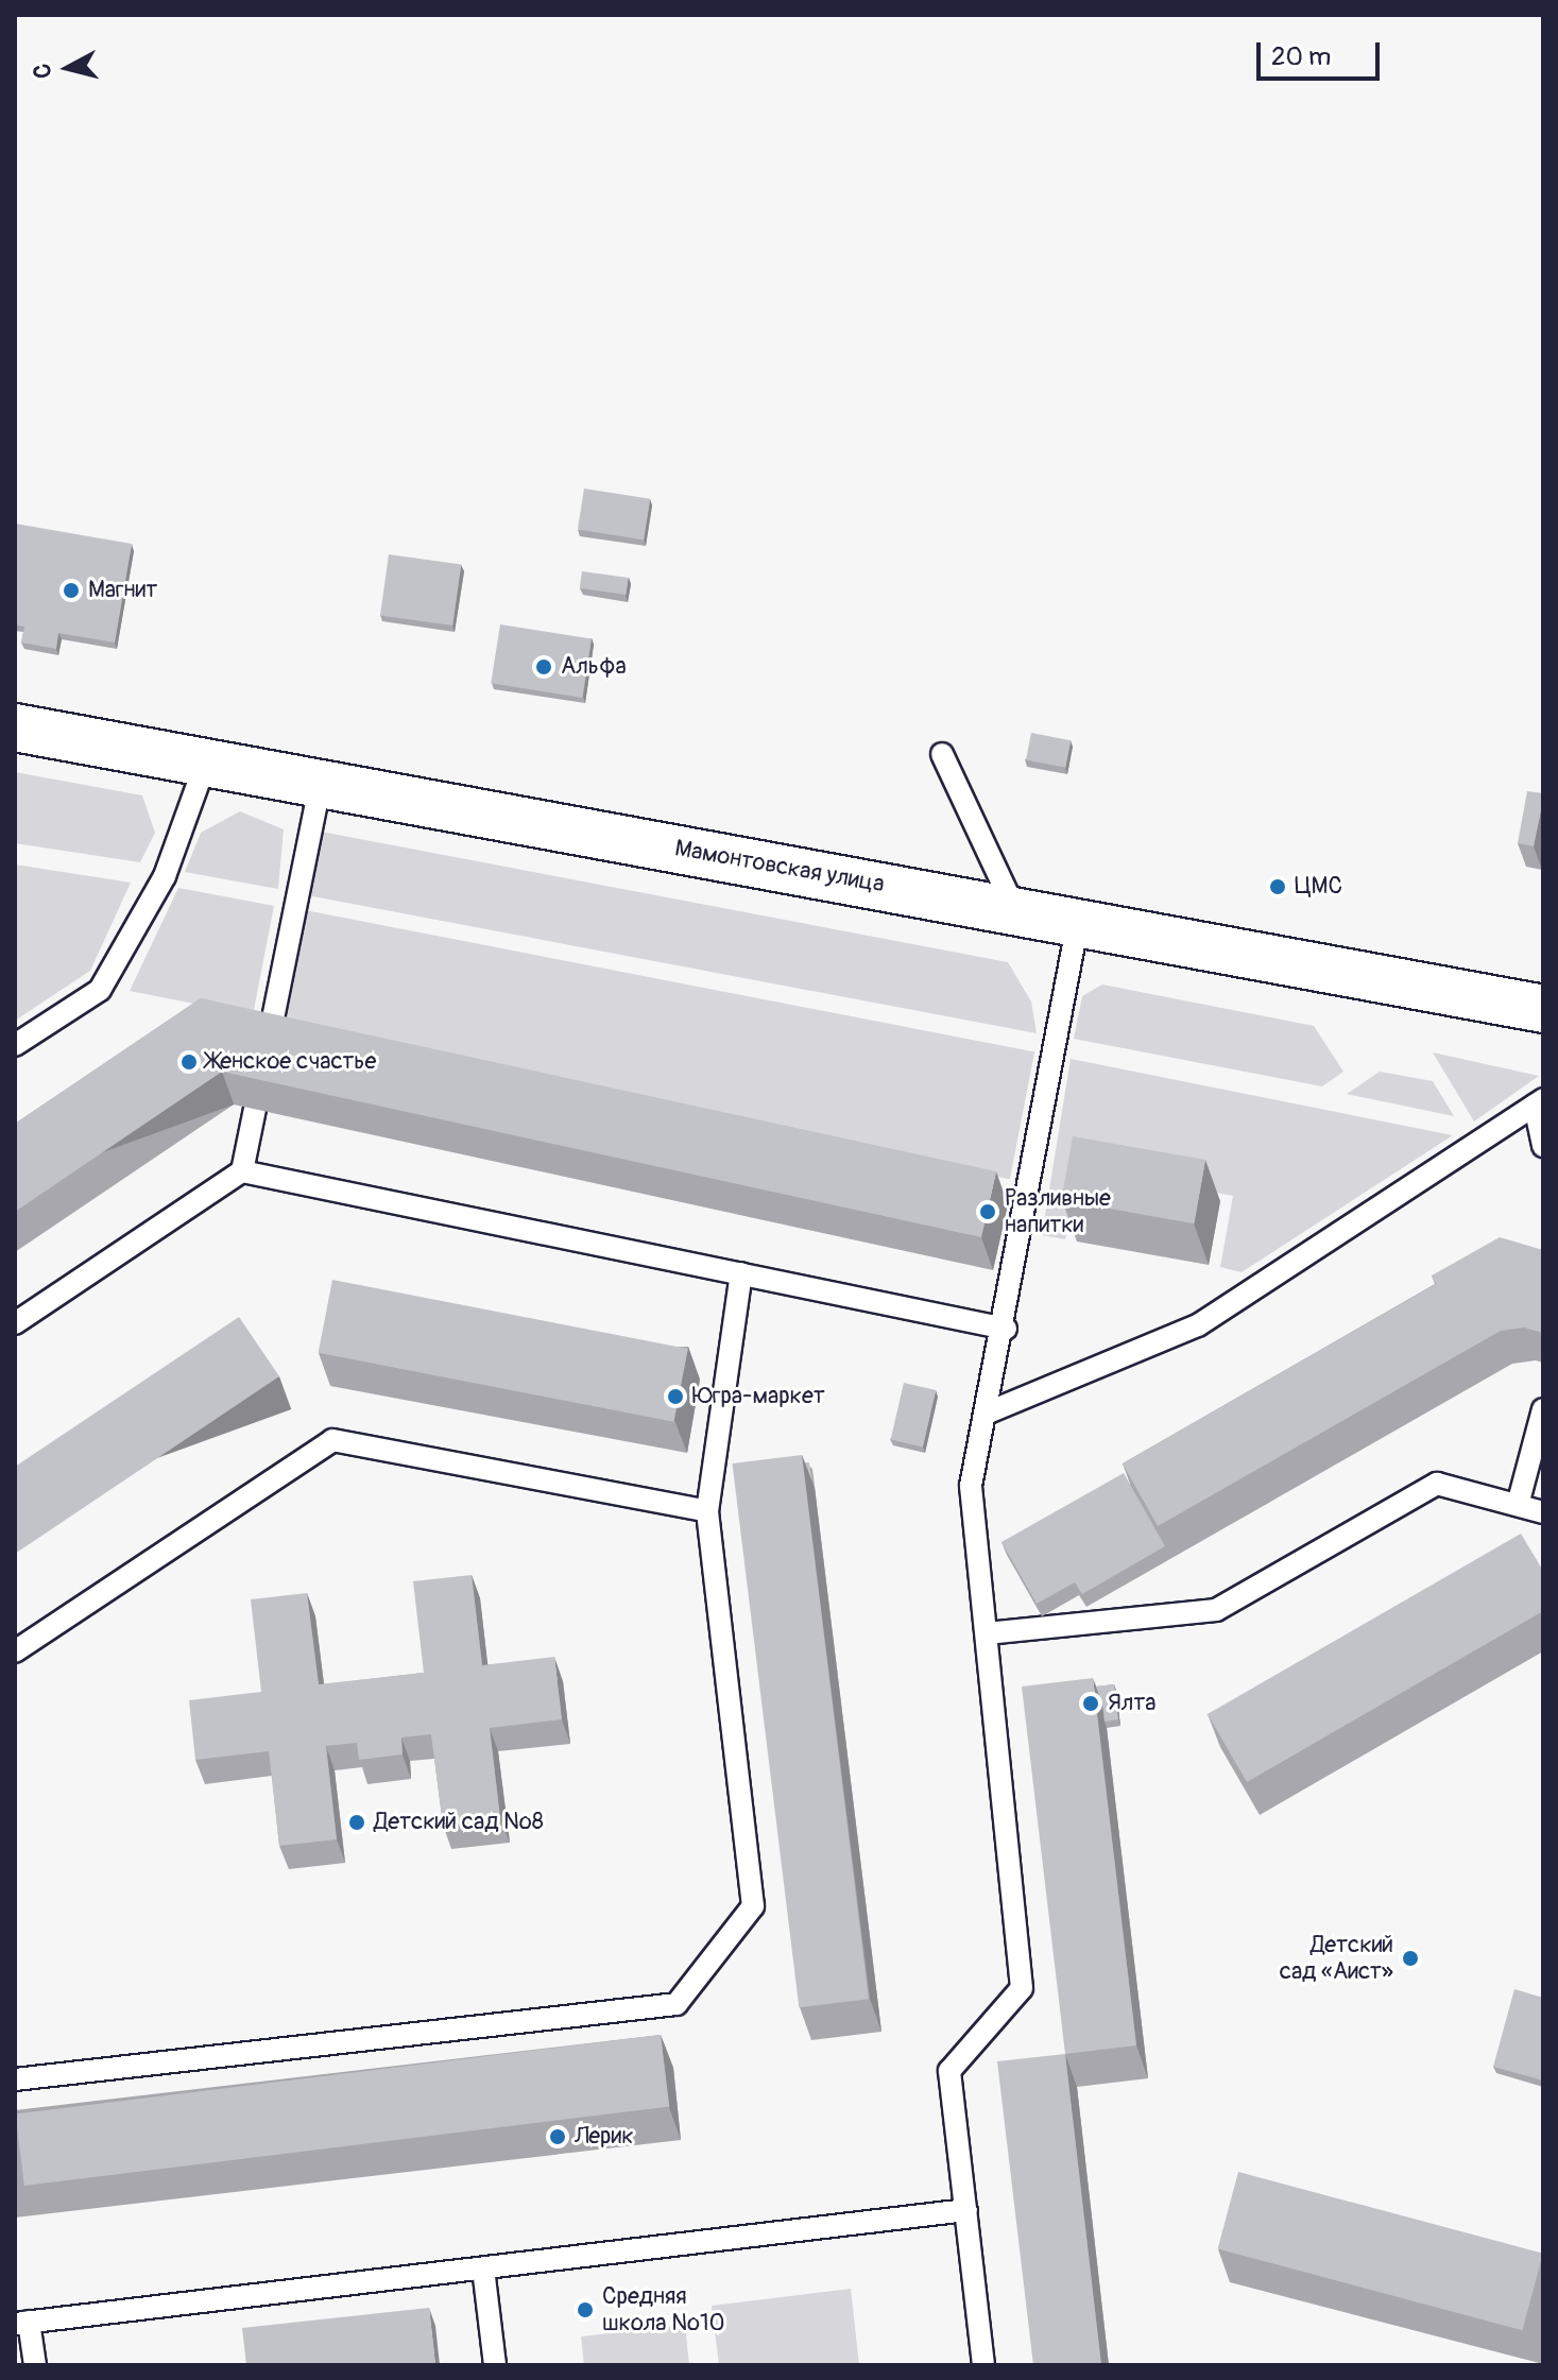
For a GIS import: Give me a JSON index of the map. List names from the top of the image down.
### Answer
{
  "streets": {
    "main road": ["Мамонтовская улица"]
  },
  "places": [
    "Магнит",
    "Альфа",
    "ЦМС",
    "Женское счастье",
    "Разливные напитки",
    "Югра-маркет",
    "Ялта",
    "Детский сад №8",
    "Детский сад «Аист»",
    "Лерик",
    "Средняя школа №10"
  ],
  "scale_bar": "20 m",
  "north": "left"
}
